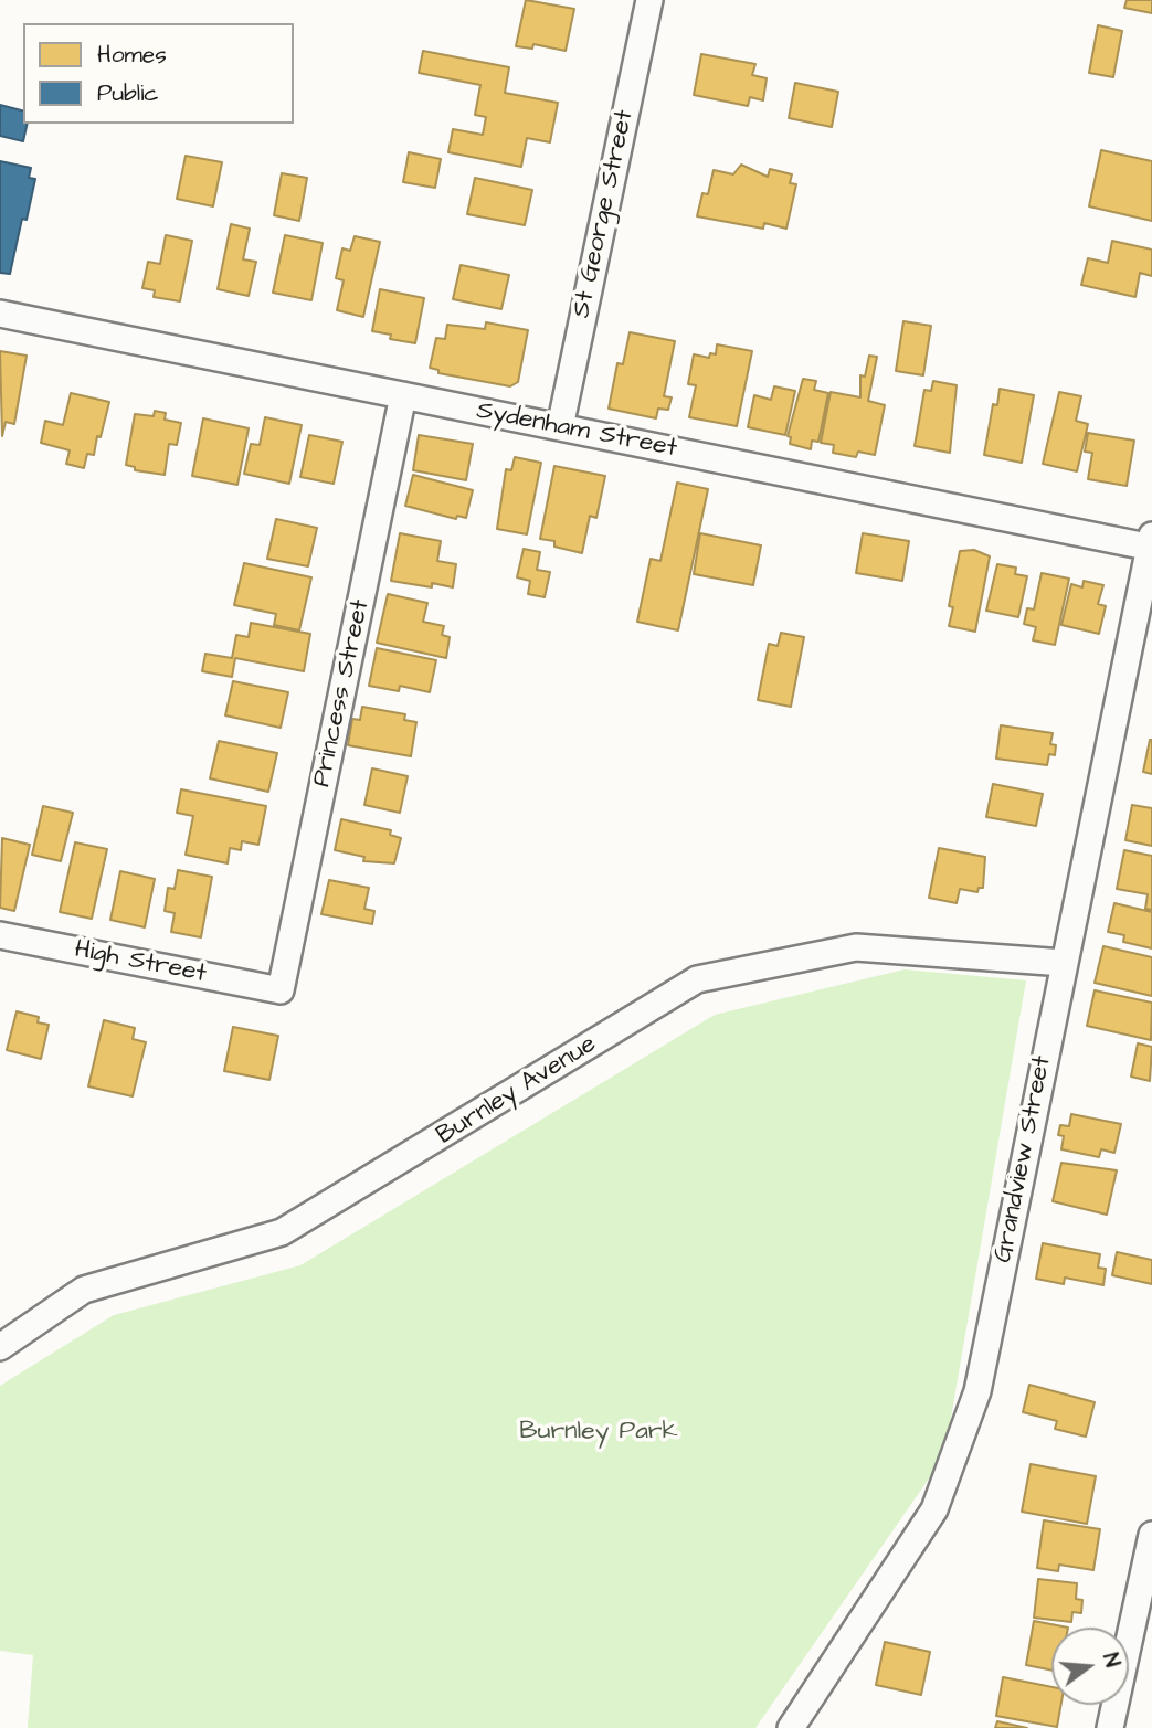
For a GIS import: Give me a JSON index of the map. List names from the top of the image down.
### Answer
{
  "streets": {
    "street": [
      "St George Street",
      "Sydenham Street",
      "Princess Street",
      "High Street",
      "Burnley Avenue",
      "Grandview Street"
    ]
  },
  "crossings": [
    ["St George Street", "Sydenham Street"],
    ["Sydenham Street", "Princess Street"],
    ["Sydenham Street", "Grandview Street"],
    ["Princess Street", "High Street"],
    ["Burnley Avenue", "Grandview Street"]
  ],
  "parks": ["Burnley Park"],
  "legend": ["Homes", "Public"],
  "north": "right"
}
